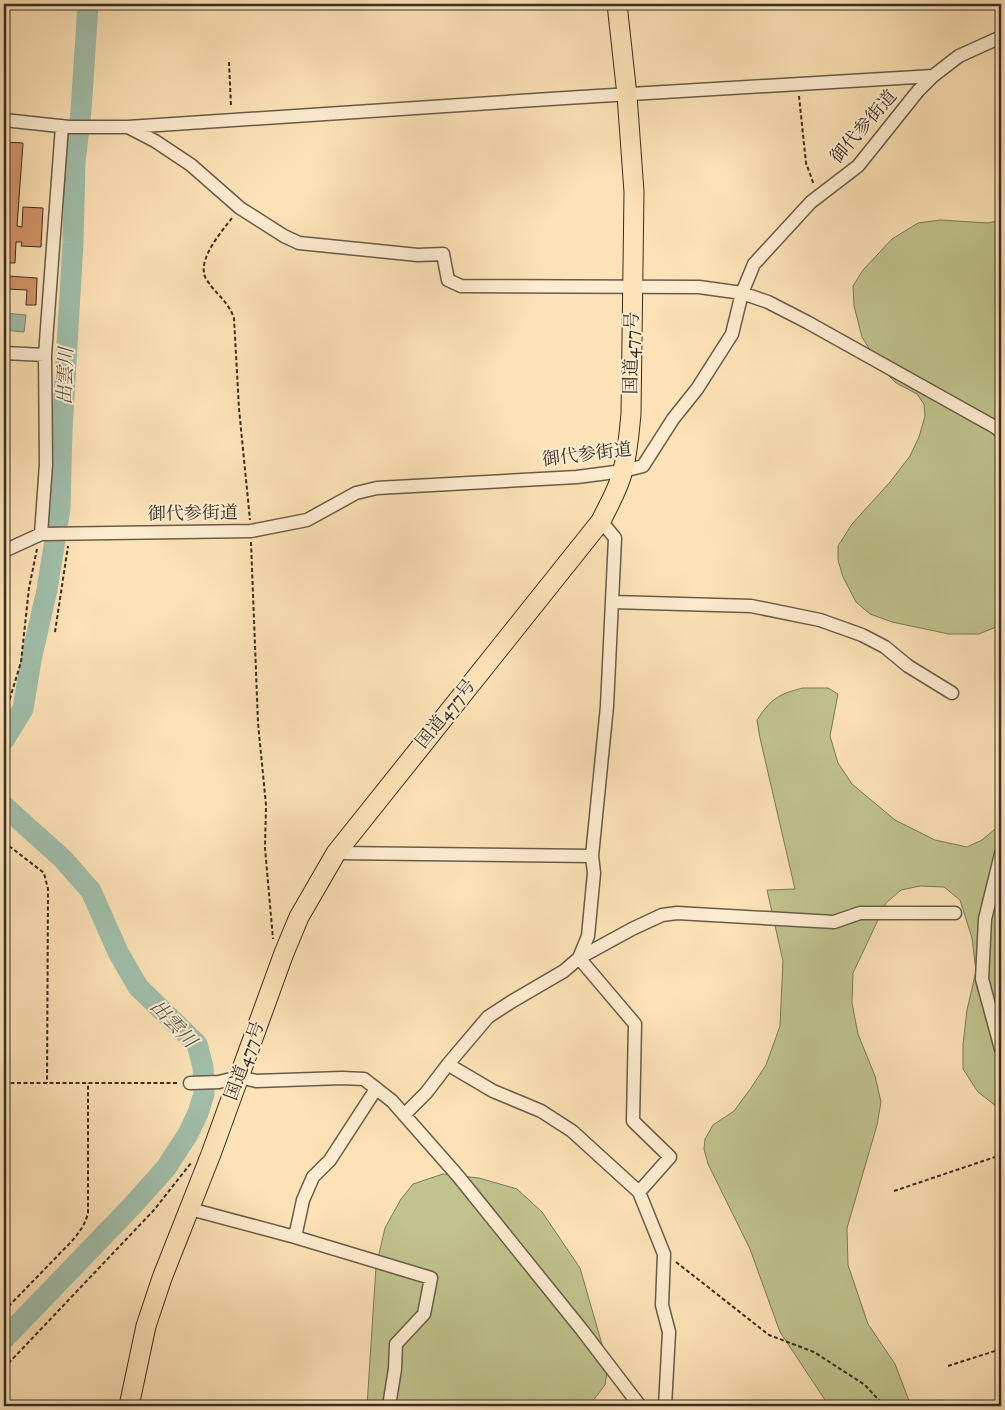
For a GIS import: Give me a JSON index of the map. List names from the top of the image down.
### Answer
{
  "streets": {
    "highway": ["国道477号"],
    "street": ["御代参街道"]
  },
  "crossings": [
    ["御代参街道", "国道477号"]
  ],
  "water": ["出雲川"]
}
